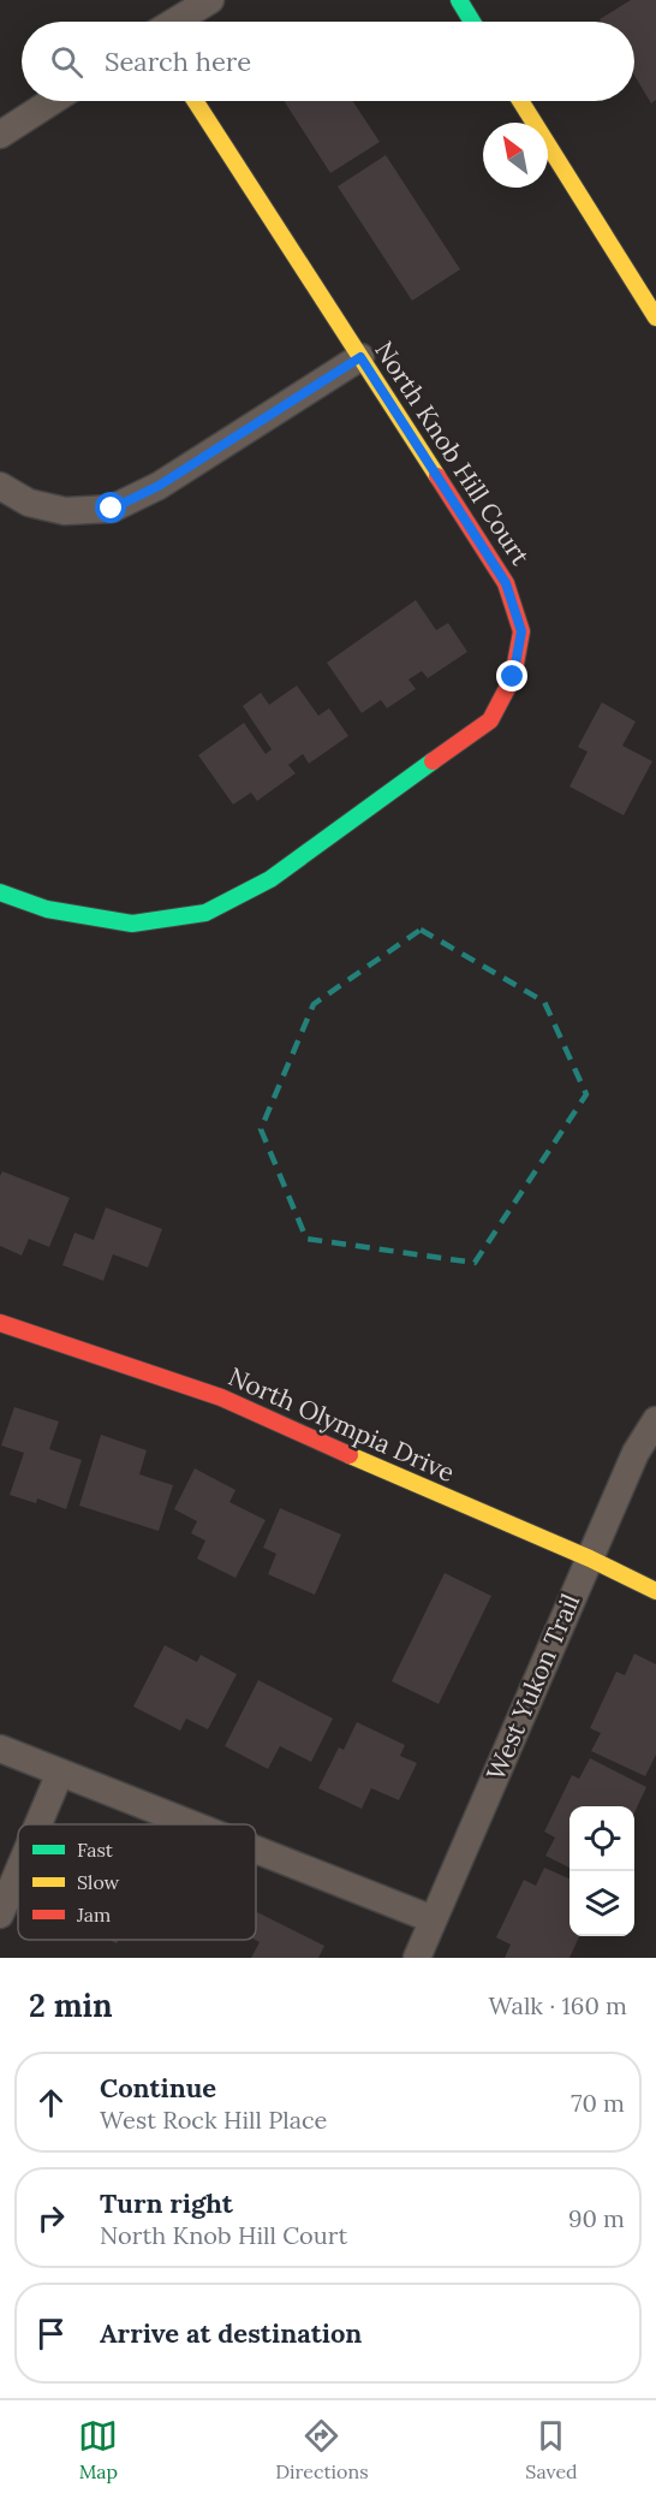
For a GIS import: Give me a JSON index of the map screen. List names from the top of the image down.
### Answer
{
  "streets": {
    "street": ["North Knob Hill Court", "North Olympia Drive", "West Yukon Trail"]
  },
  "crossings": [
    ["North Olympia Drive", "West Yukon Trail"]
  ],
  "legend": ["Fast", "Slow", "Jam"],
  "north": "top left",
  "page": {
    "search": "Search here",
    "heading": ["2 min", "Walk · 160 m"],
    "list": [
      ["Continue", "West Rock Hill Place", "70 m"],
      ["Turn right", "North Knob Hill Court", "90 m"],
      "Arrive at destination"
    ],
    "nav": ["Map", "Directions", "Saved"]
  }
}
